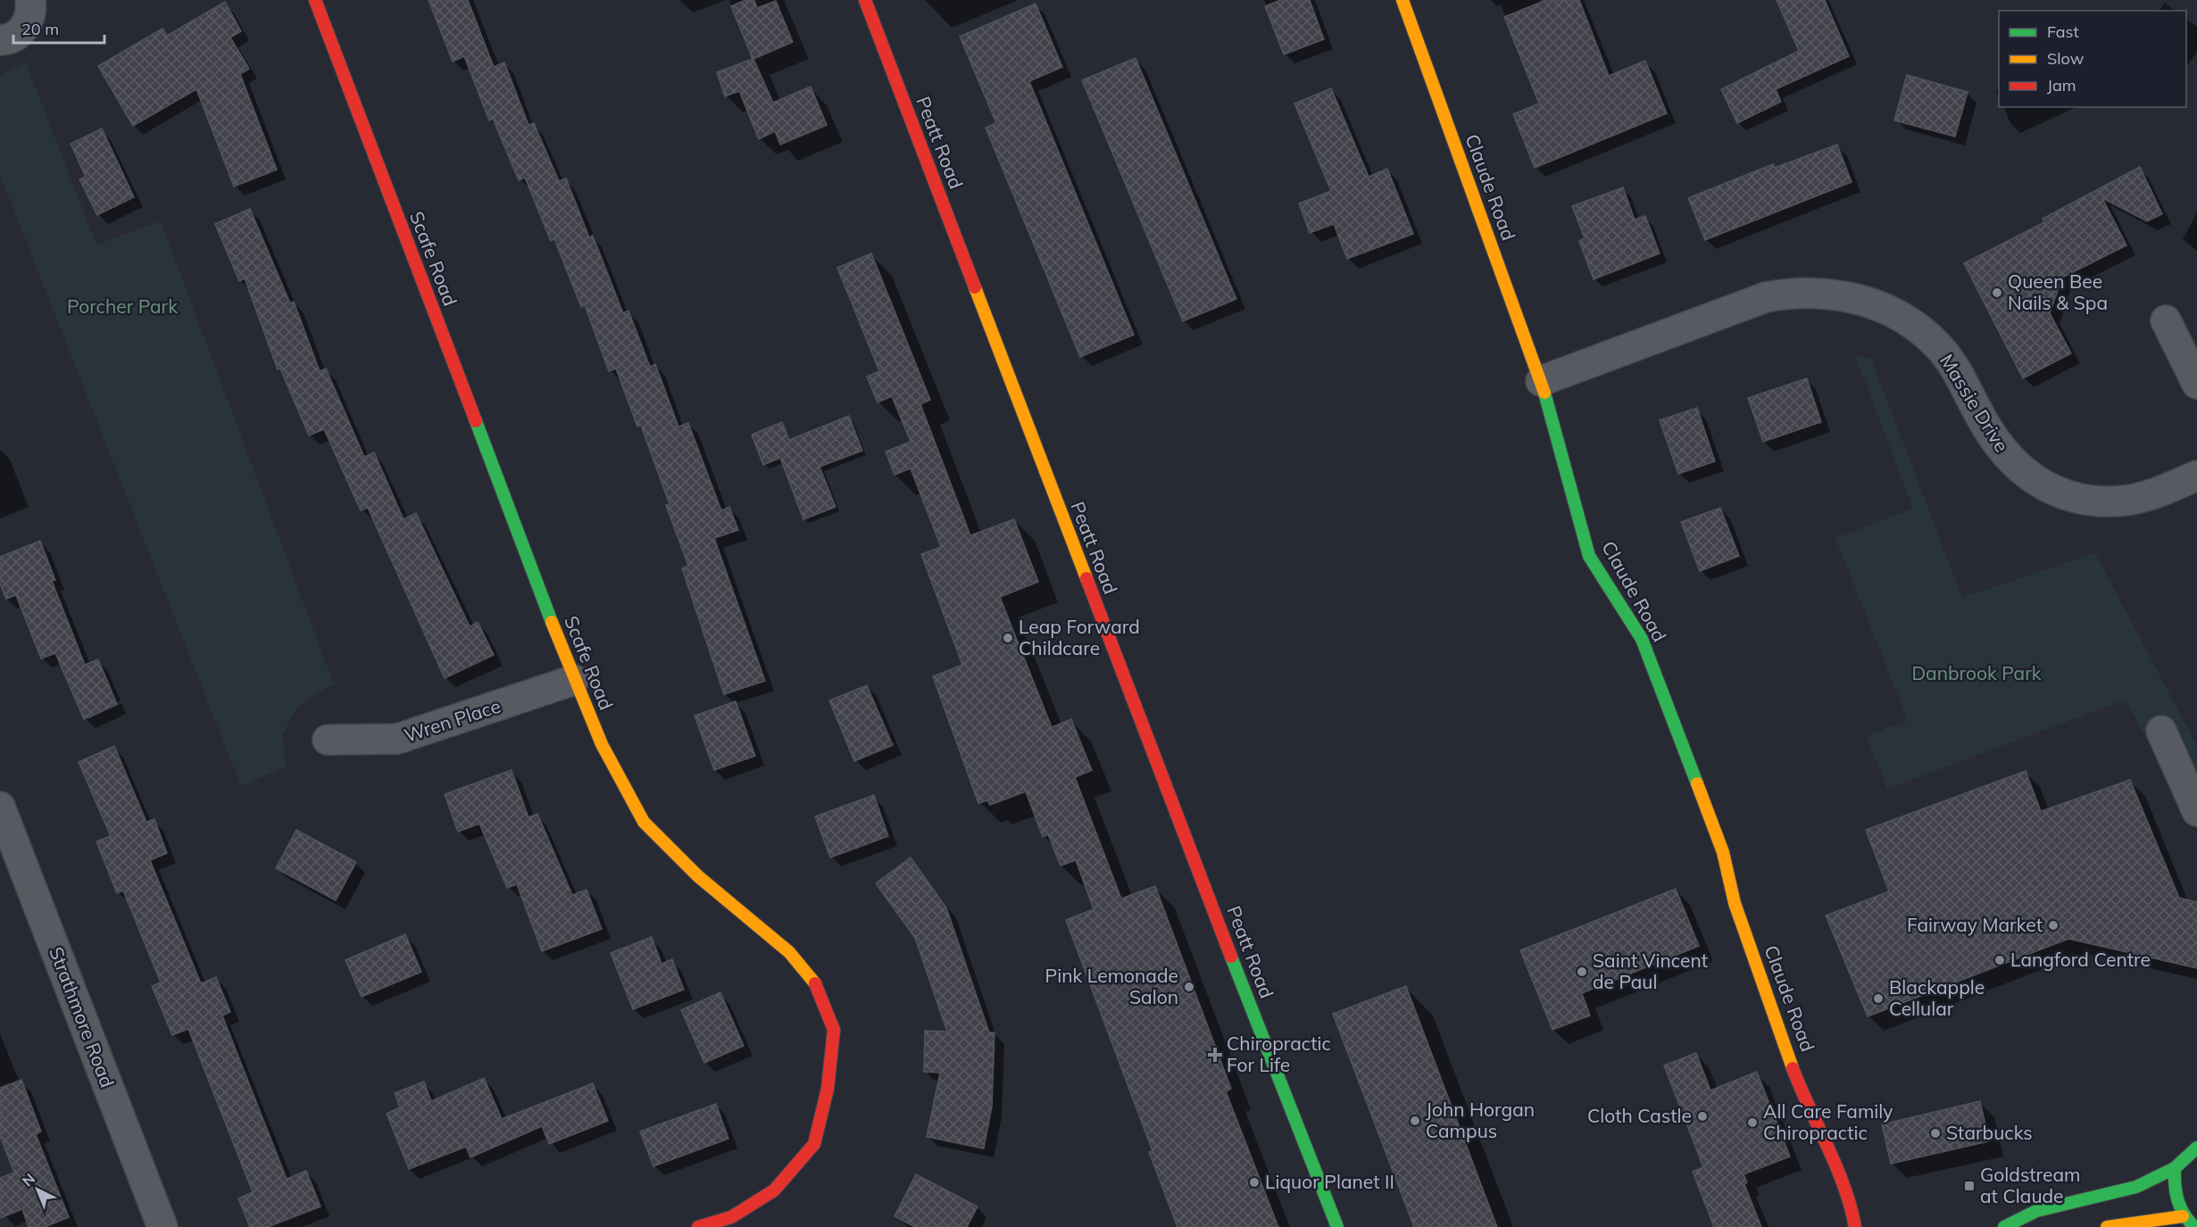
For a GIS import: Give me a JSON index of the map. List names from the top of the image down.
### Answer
{
  "streets": {
    "street": [
      "Peatt Road",
      "Claude Road",
      "Scafe Road",
      "Massie Drive",
      "Wren Place",
      "Strathmore Road"
    ]
  },
  "crossings": [
    ["Claude Road", "Massie Drive"],
    ["Scafe Road", "Wren Place"]
  ],
  "parks": ["Porcher Park", "Danbrook Park"],
  "places": {
    "other": [
      "Queen Bee Nails & Spa",
      "Leap Forward Childcare",
      "Fairway Market",
      "Langford Centre",
      "Saint Vincent de Paul",
      "Pink Lemonade Salon",
      "Blackapple Cellular",
      "Cloth Castle",
      "John Horgan Campus",
      "All Care Family Chiropractic",
      "Starbucks",
      "Liquor Planet II"
    ],
    "health": ["Chiropractic For Life"],
    "transit": ["Goldstream at Claude"]
  },
  "legend": ["Fast", "Slow", "Jam"],
  "scale_bar": "20 m",
  "north": "top left"
}
